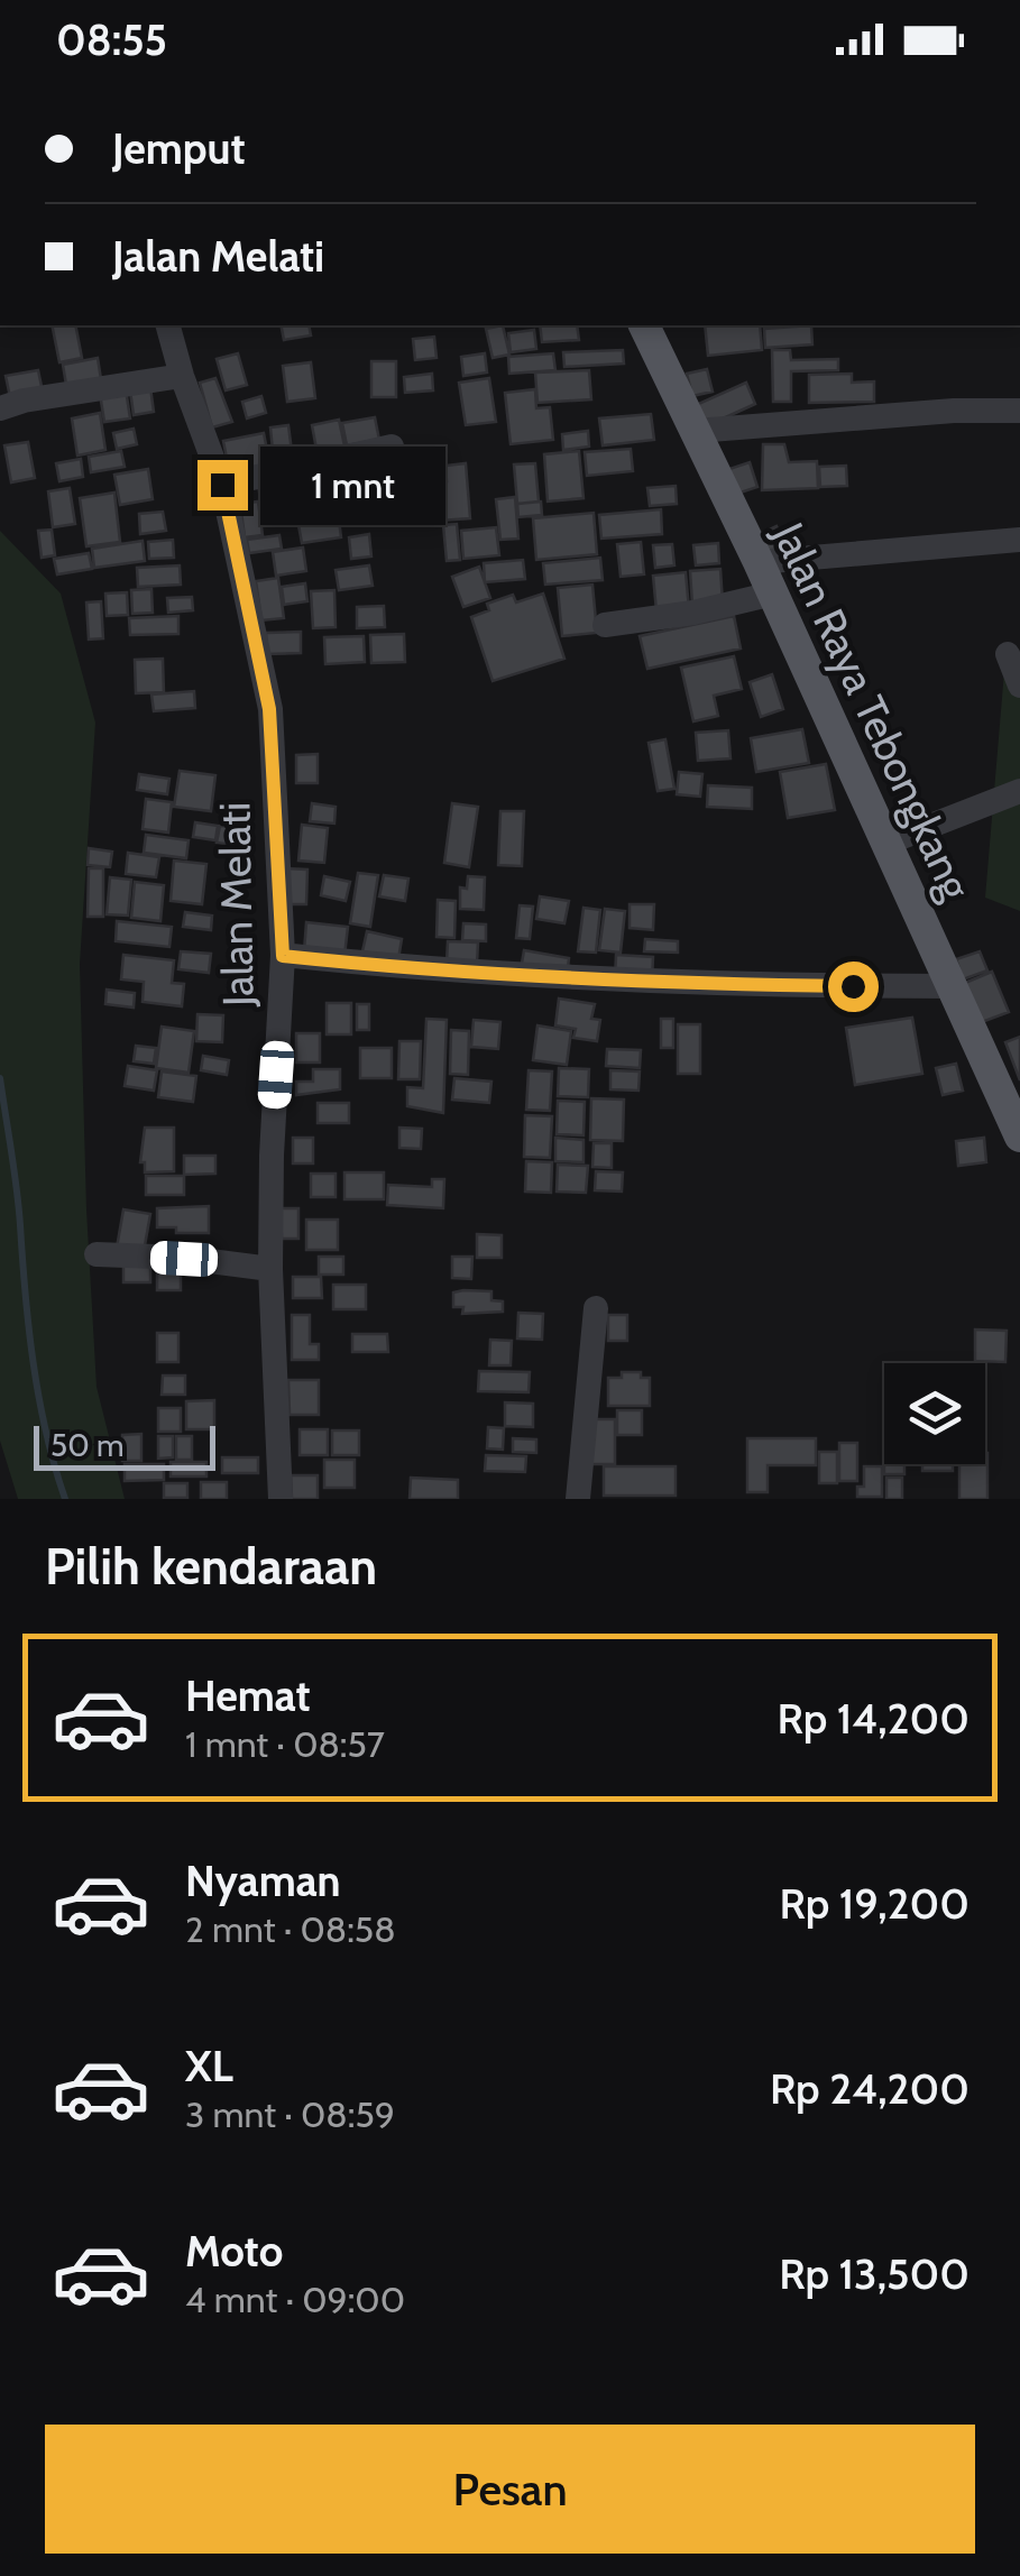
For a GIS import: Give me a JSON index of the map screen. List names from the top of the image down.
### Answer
{
  "streets": {
    "main road": ["Jalan Raya Tebongkang"],
    "street": ["Jalan Melati"]
  },
  "scale_bar": "50 m",
  "page": {
    "status": "08:55",
    "banner": ["Jemput", "Jalan Melati"],
    "bubble": "1 mnt",
    "scale": "50 m",
    "heading": "Pilih kendaraan",
    "list": [
      {
        "name": "Hemat",
        "note": "1 mnt · 08:57",
        "value": "Rp 14,200"
      },
      {
        "name": "Nyaman",
        "note": "2 mnt · 08:58",
        "value": "Rp 19,200"
      },
      {
        "name": "XL",
        "note": "3 mnt · 08:59",
        "value": "Rp 24,200"
      },
      {
        "name": "Moto",
        "note": "4 mnt · 09:00",
        "value": "Rp 13,500"
      }
    ],
    "buttons": "Pesan"
  }
}
